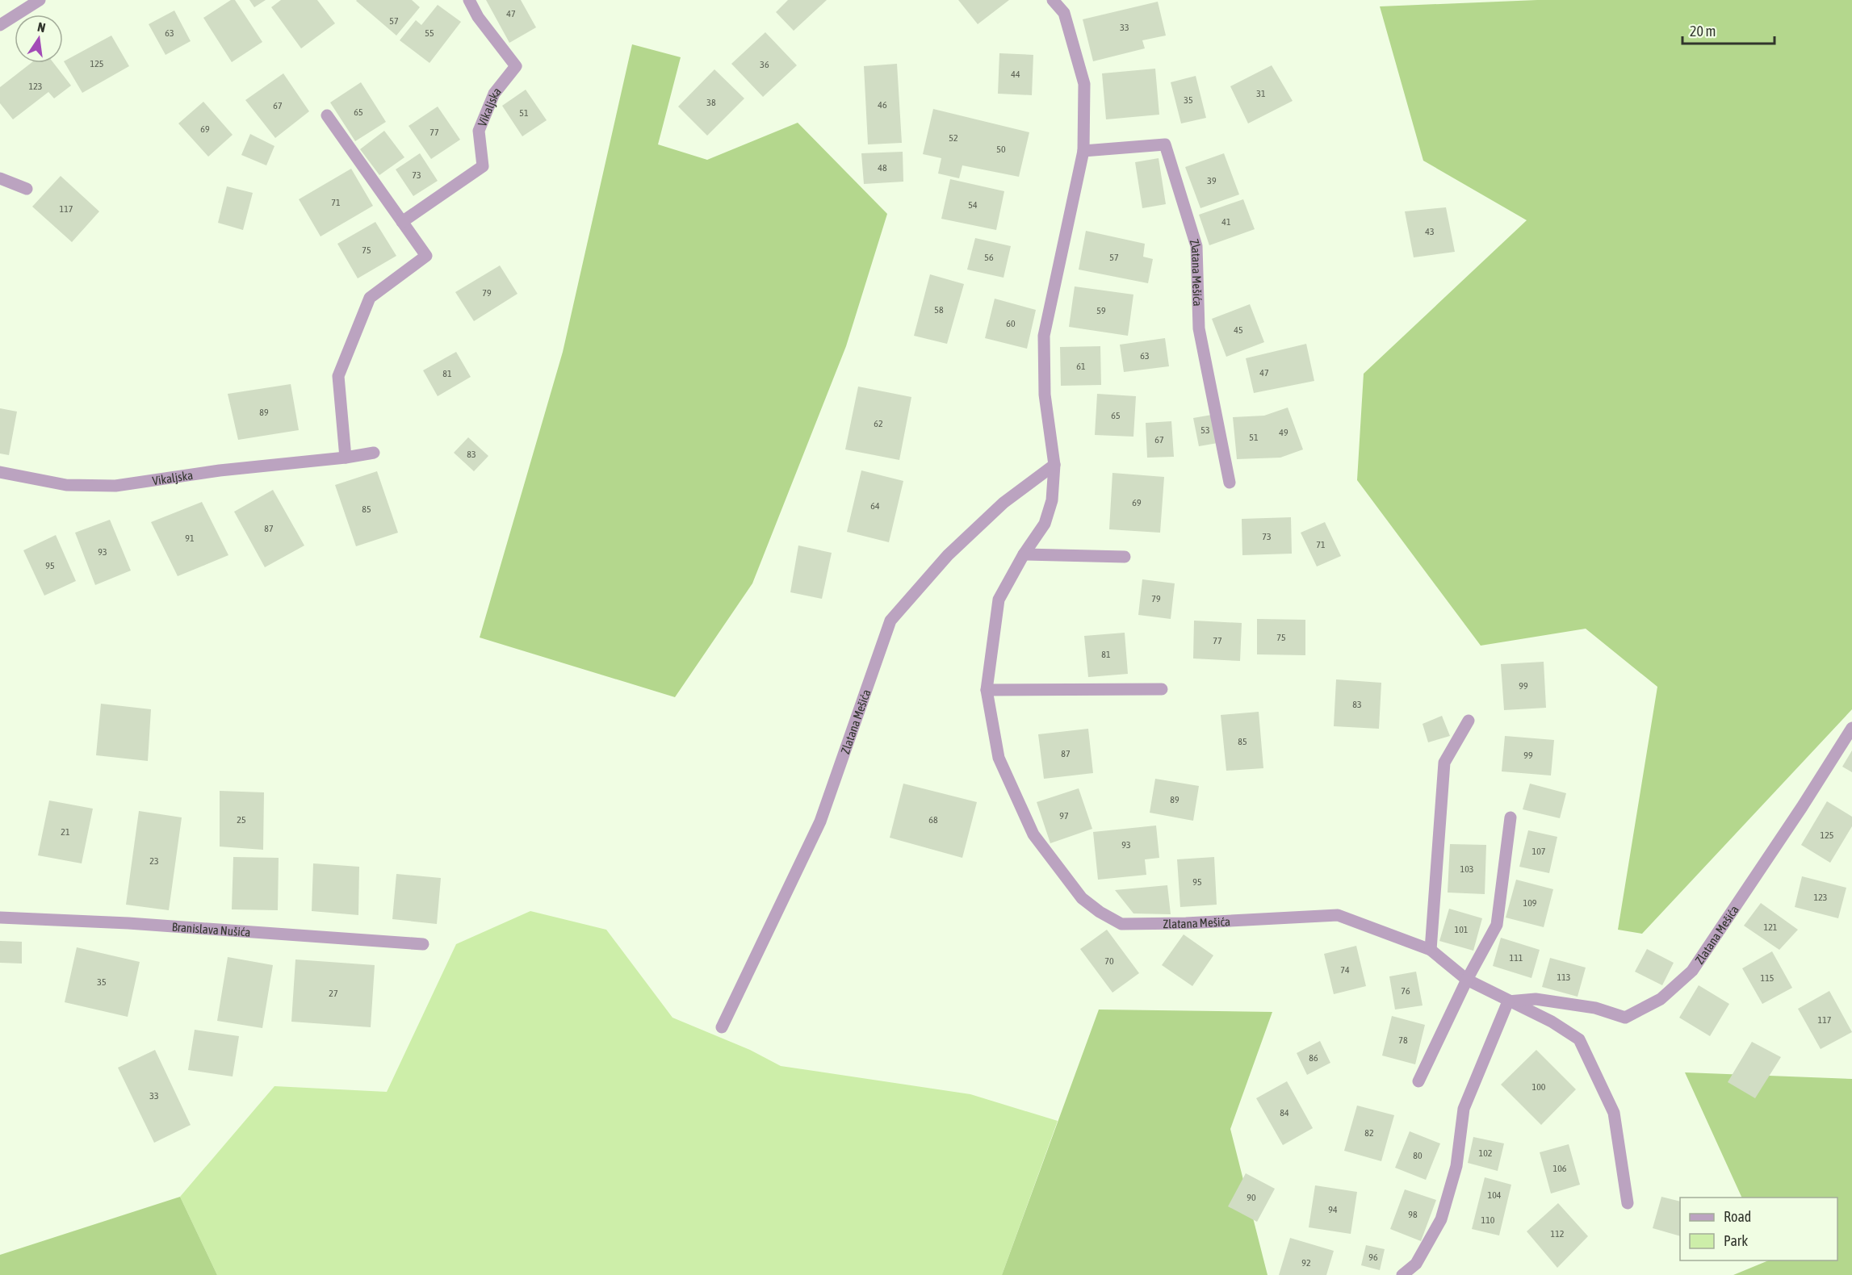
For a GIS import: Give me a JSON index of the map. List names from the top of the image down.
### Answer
{
  "streets": {
    "street": ["Vikaljska", "Zlatana Mešića", "Branislava Nušića"]
  },
  "house_numbers": [
    "47",
    "57",
    "33",
    "63",
    "55",
    "125",
    "36",
    "44",
    "123",
    "31",
    "35",
    "38",
    "46",
    "67",
    "65",
    "51",
    "69",
    "77",
    "52",
    "50",
    "48",
    "73",
    "39",
    "71",
    "54",
    "117",
    "41",
    "43",
    "75",
    "56",
    "57",
    "79",
    "58",
    "59",
    "60",
    "45",
    "63",
    "61",
    "47",
    "81",
    "89",
    "65",
    "62",
    "53",
    "49",
    "51",
    "67",
    "83",
    "69",
    "64",
    "85",
    "87",
    "73",
    "91",
    "71",
    "93",
    "95",
    "79",
    "75",
    "77",
    "81",
    "99",
    "83",
    "85",
    "87",
    "99",
    "89",
    "97",
    "25",
    "68",
    "21",
    "125",
    "93",
    "107",
    "23",
    "103",
    "95",
    "123",
    "109",
    "121",
    "101",
    "111",
    "70",
    "74",
    "113",
    "115",
    "35",
    "76",
    "27",
    "117",
    "78",
    "86",
    "100",
    "33",
    "84",
    "82",
    "102",
    "80",
    "106",
    "104",
    "90",
    "94",
    "98",
    "110",
    "112",
    "96",
    "92"
  ],
  "legend": ["Road", "Park"],
  "scale_bar": "20 m",
  "north": "top"
}
